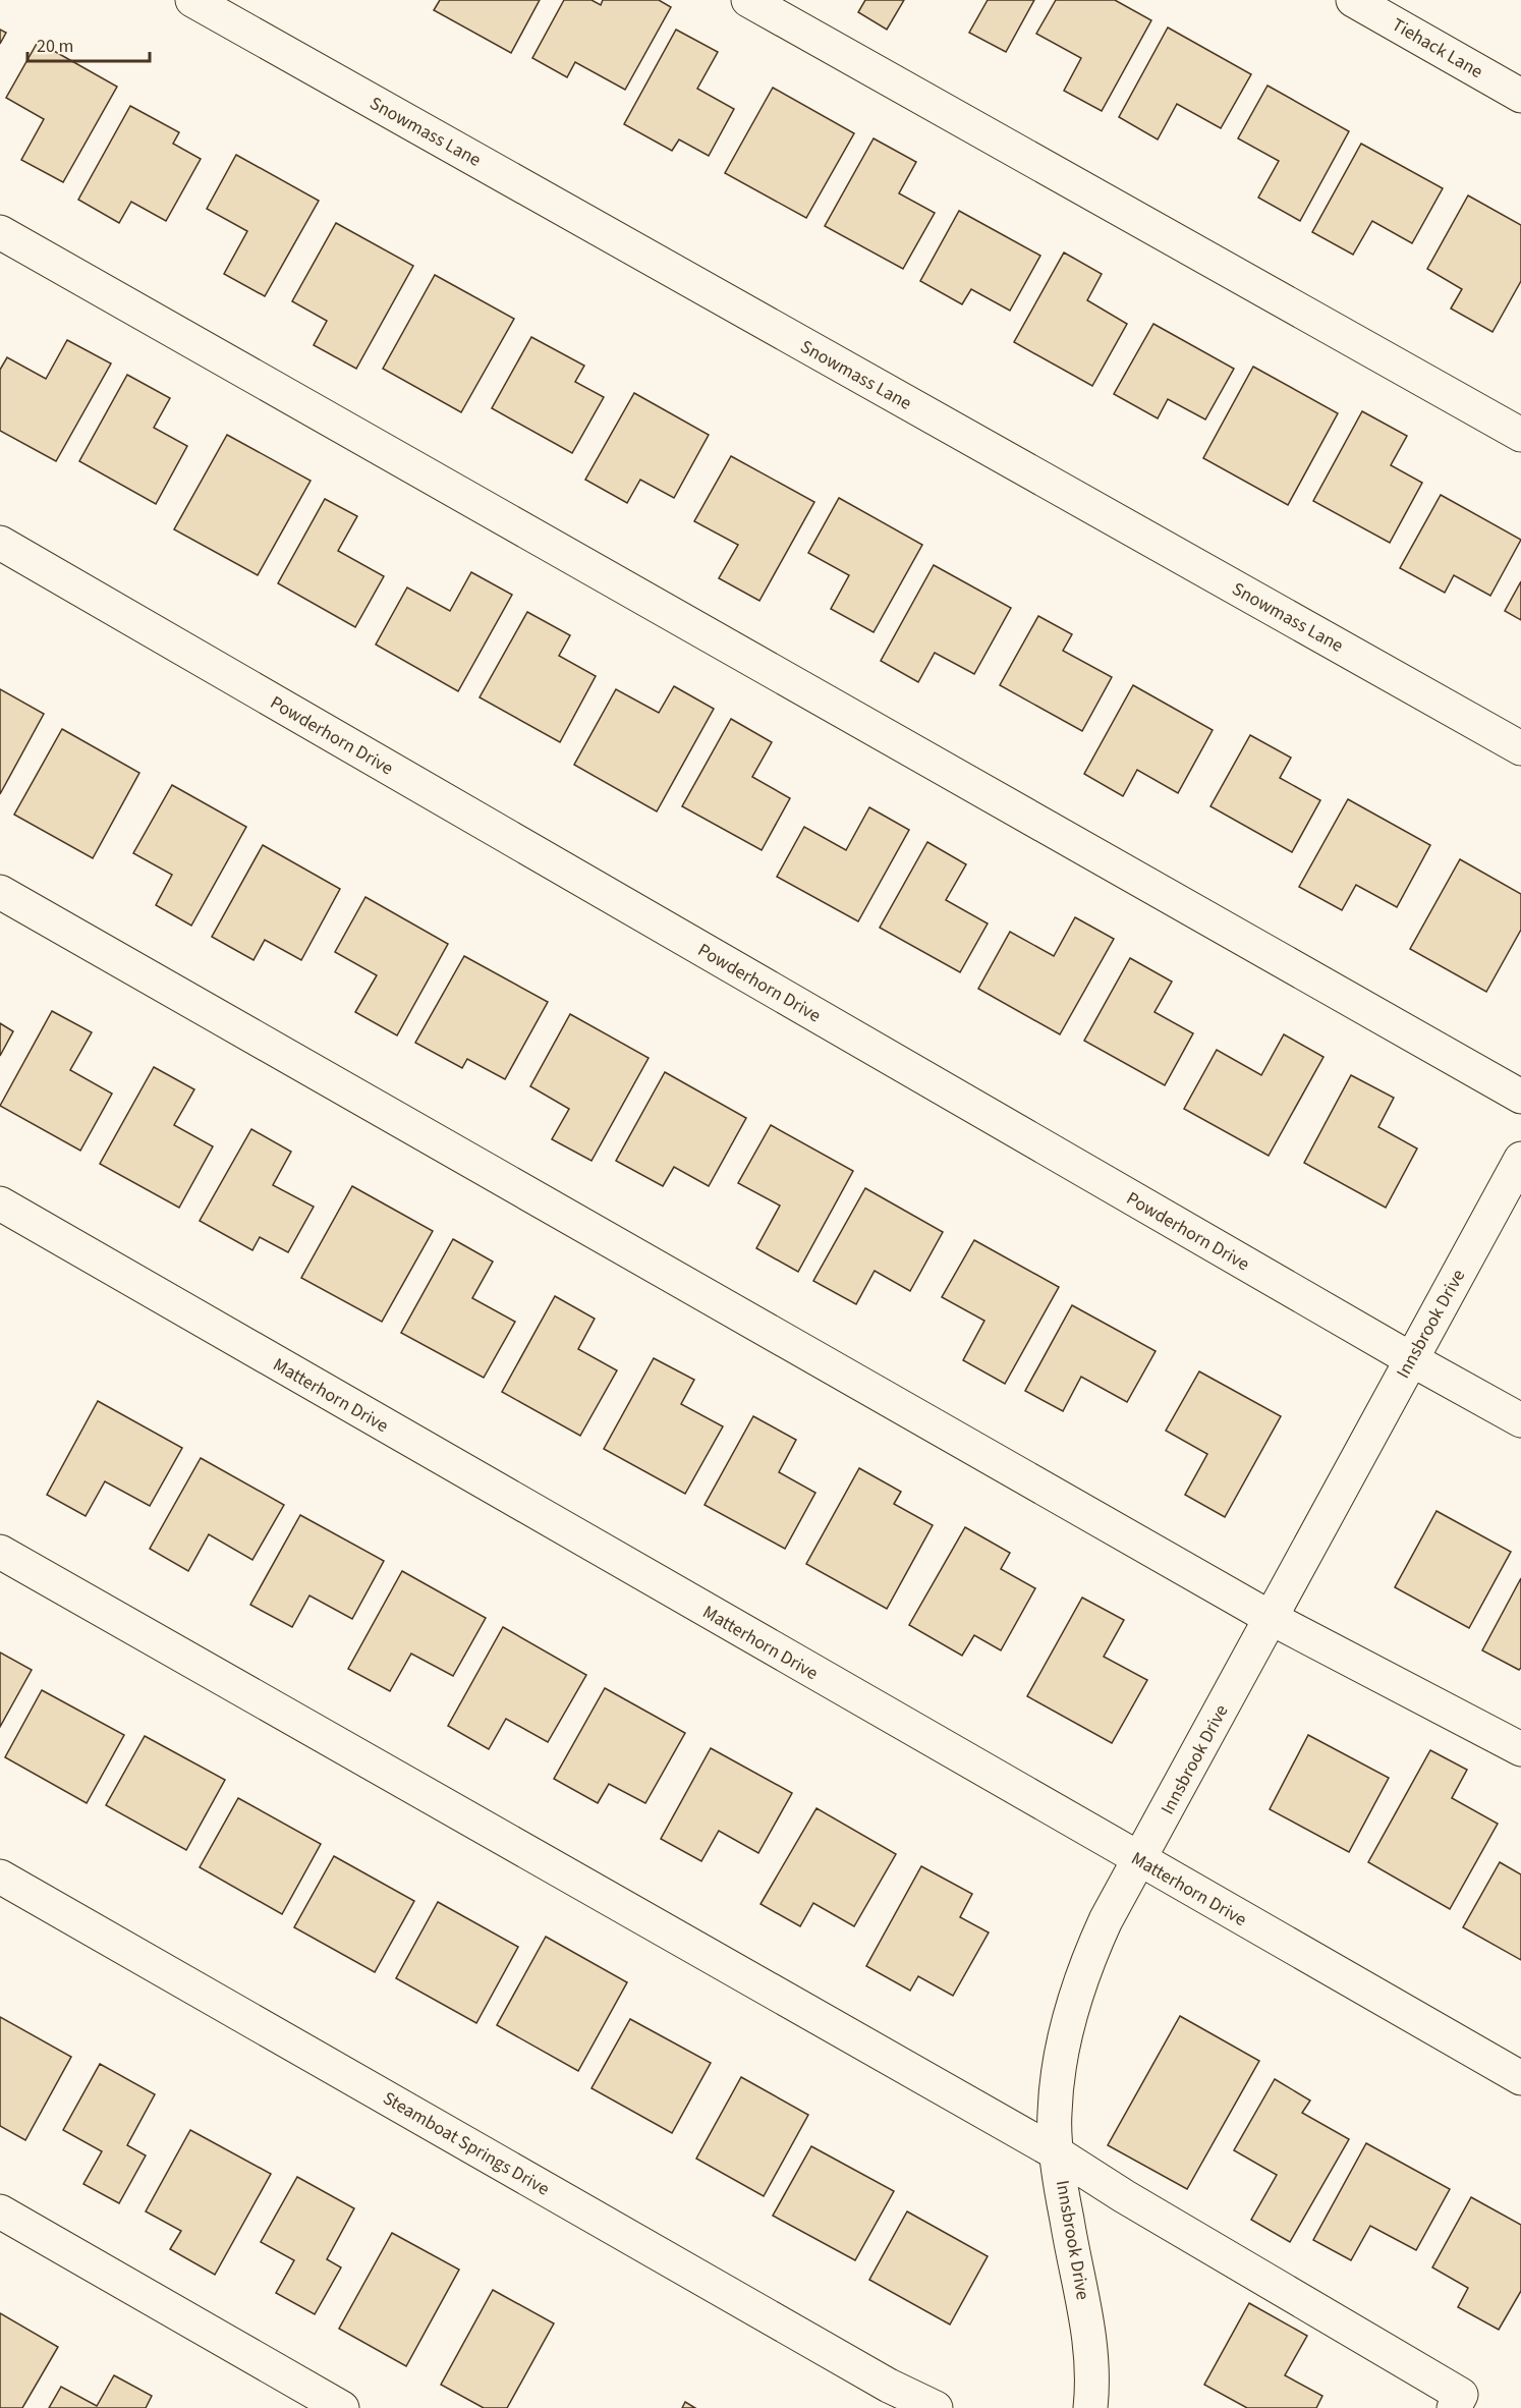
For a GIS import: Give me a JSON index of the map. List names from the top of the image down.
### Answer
{
  "streets": {
    "street": [
      "Tiehack Lane",
      "Snowmass Lane",
      "Powderhorn Drive",
      "Innsbrook Drive",
      "Matterhorn Drive",
      "Steamboat Springs Drive"
    ]
  },
  "crossings": [
    ["Powderhorn Drive", "Innsbrook Drive"],
    ["Innsbrook Drive", "Matterhorn Drive"]
  ],
  "scale_bar": "20 m"
}
